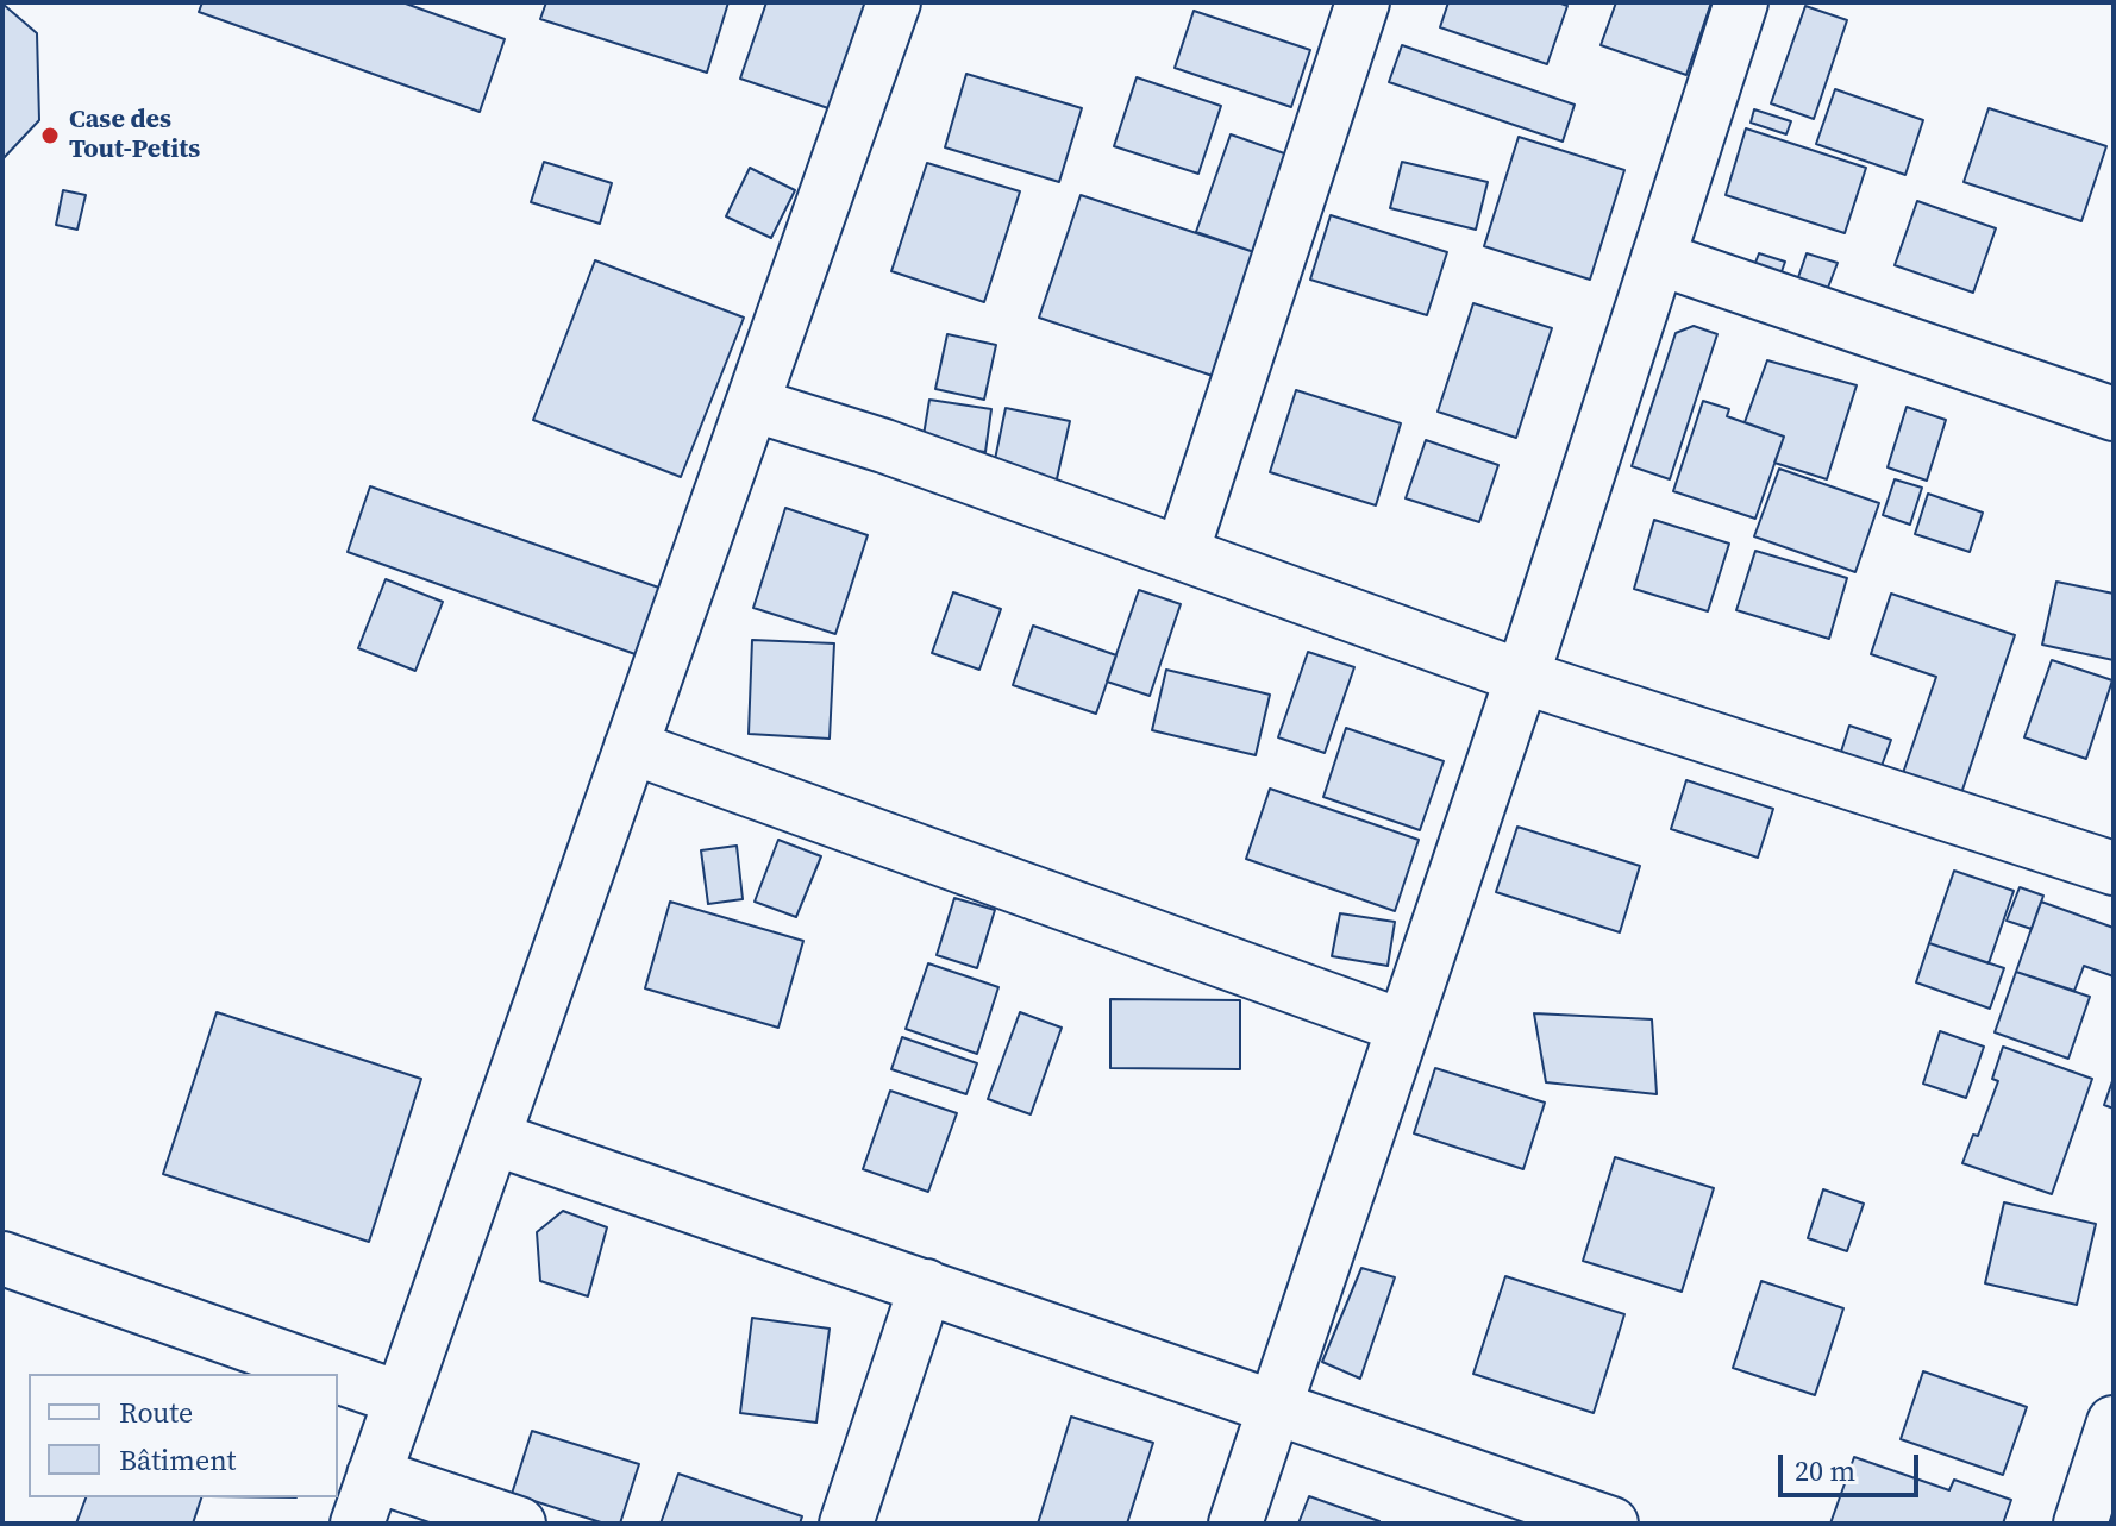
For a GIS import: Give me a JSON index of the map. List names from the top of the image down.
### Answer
{
  "places": ["Case des Tout-Petits"],
  "legend": ["Route", "Bâtiment"],
  "scale_bar": "20 m"
}
